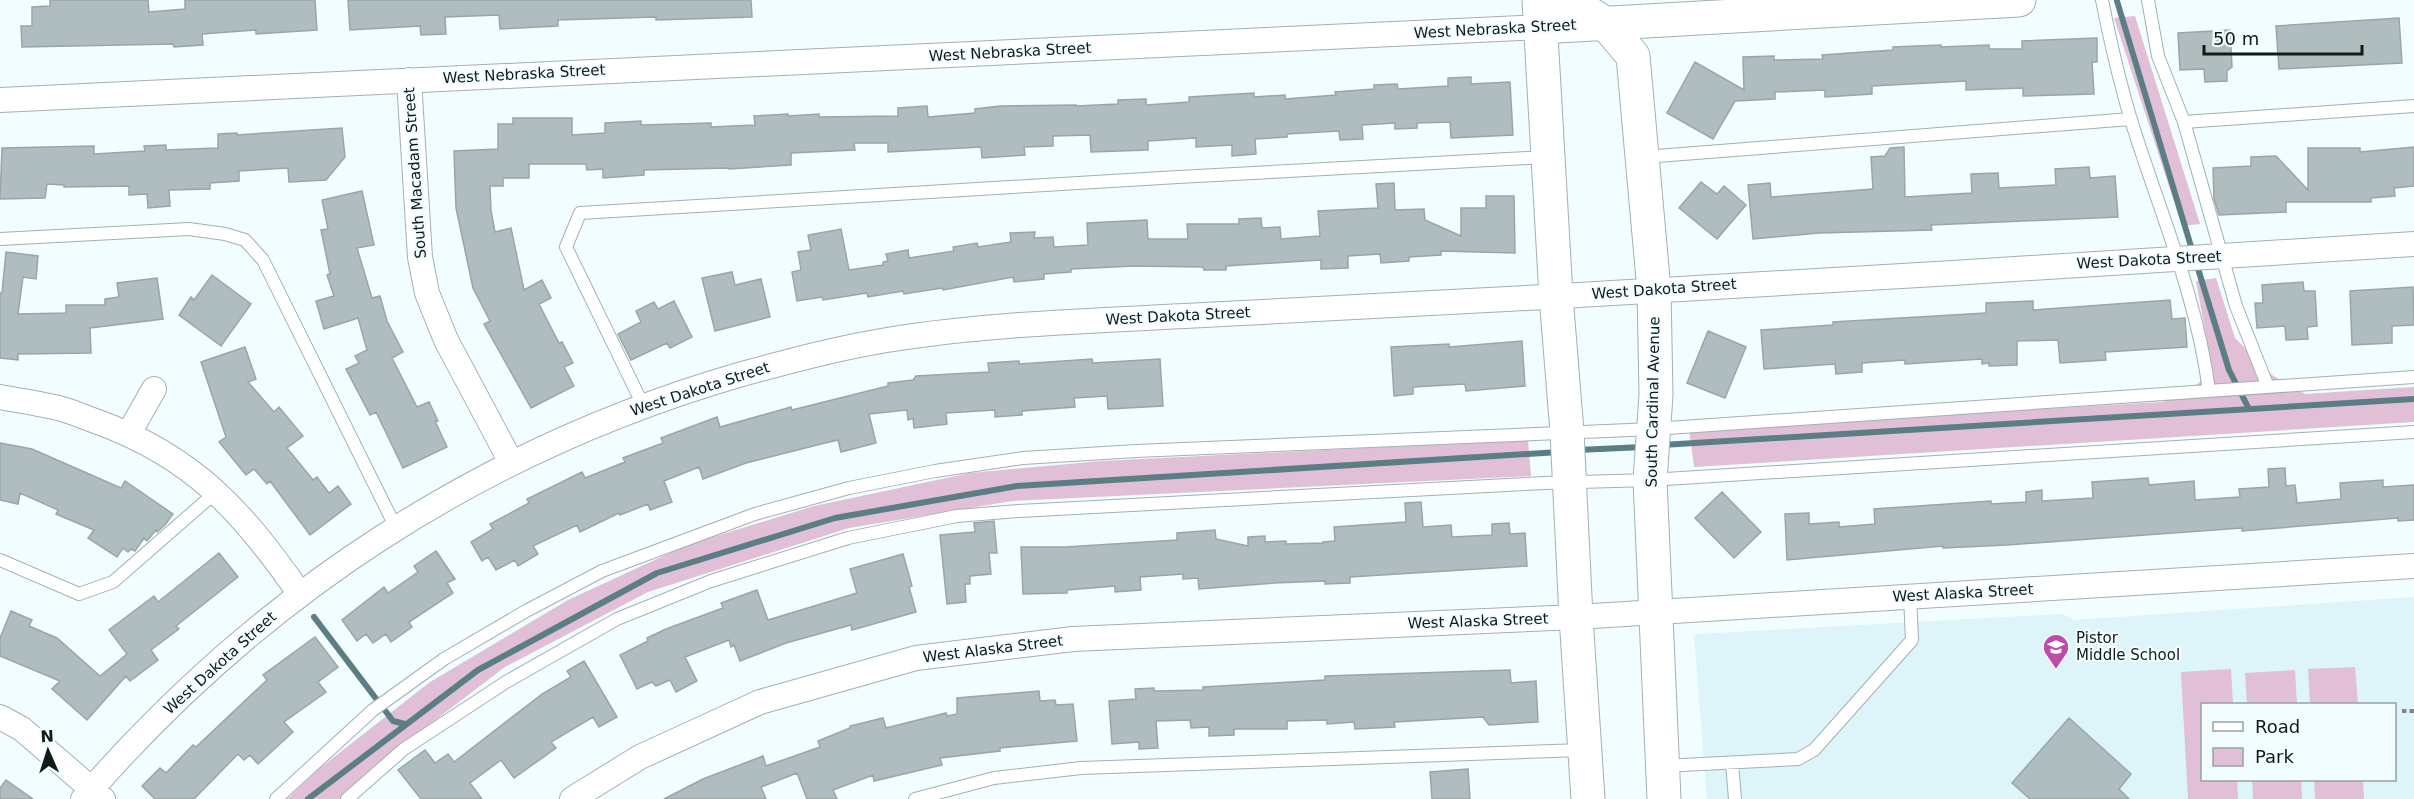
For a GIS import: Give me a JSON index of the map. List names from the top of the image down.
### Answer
{
  "streets": {
    "main road": ["West Nebraska Street", "South Cardinal Avenue"],
    "street": ["South Macadam Street", "West Dakota Street", "West Alaska Street"]
  },
  "crossings": [
    ["West Nebraska Street", "South Macadam Street"],
    ["West Nebraska Street", "South Cardinal Avenue"],
    ["South Macadam Street", "West Dakota Street"],
    ["West Dakota Street", "South Cardinal Avenue"],
    ["South Cardinal Avenue", "West Alaska Street"]
  ],
  "places": {
    "school or university": ["Pistor Middle School"]
  },
  "legend": ["Road", "Park"],
  "scale_bar": "50 m",
  "north": "top"
}
